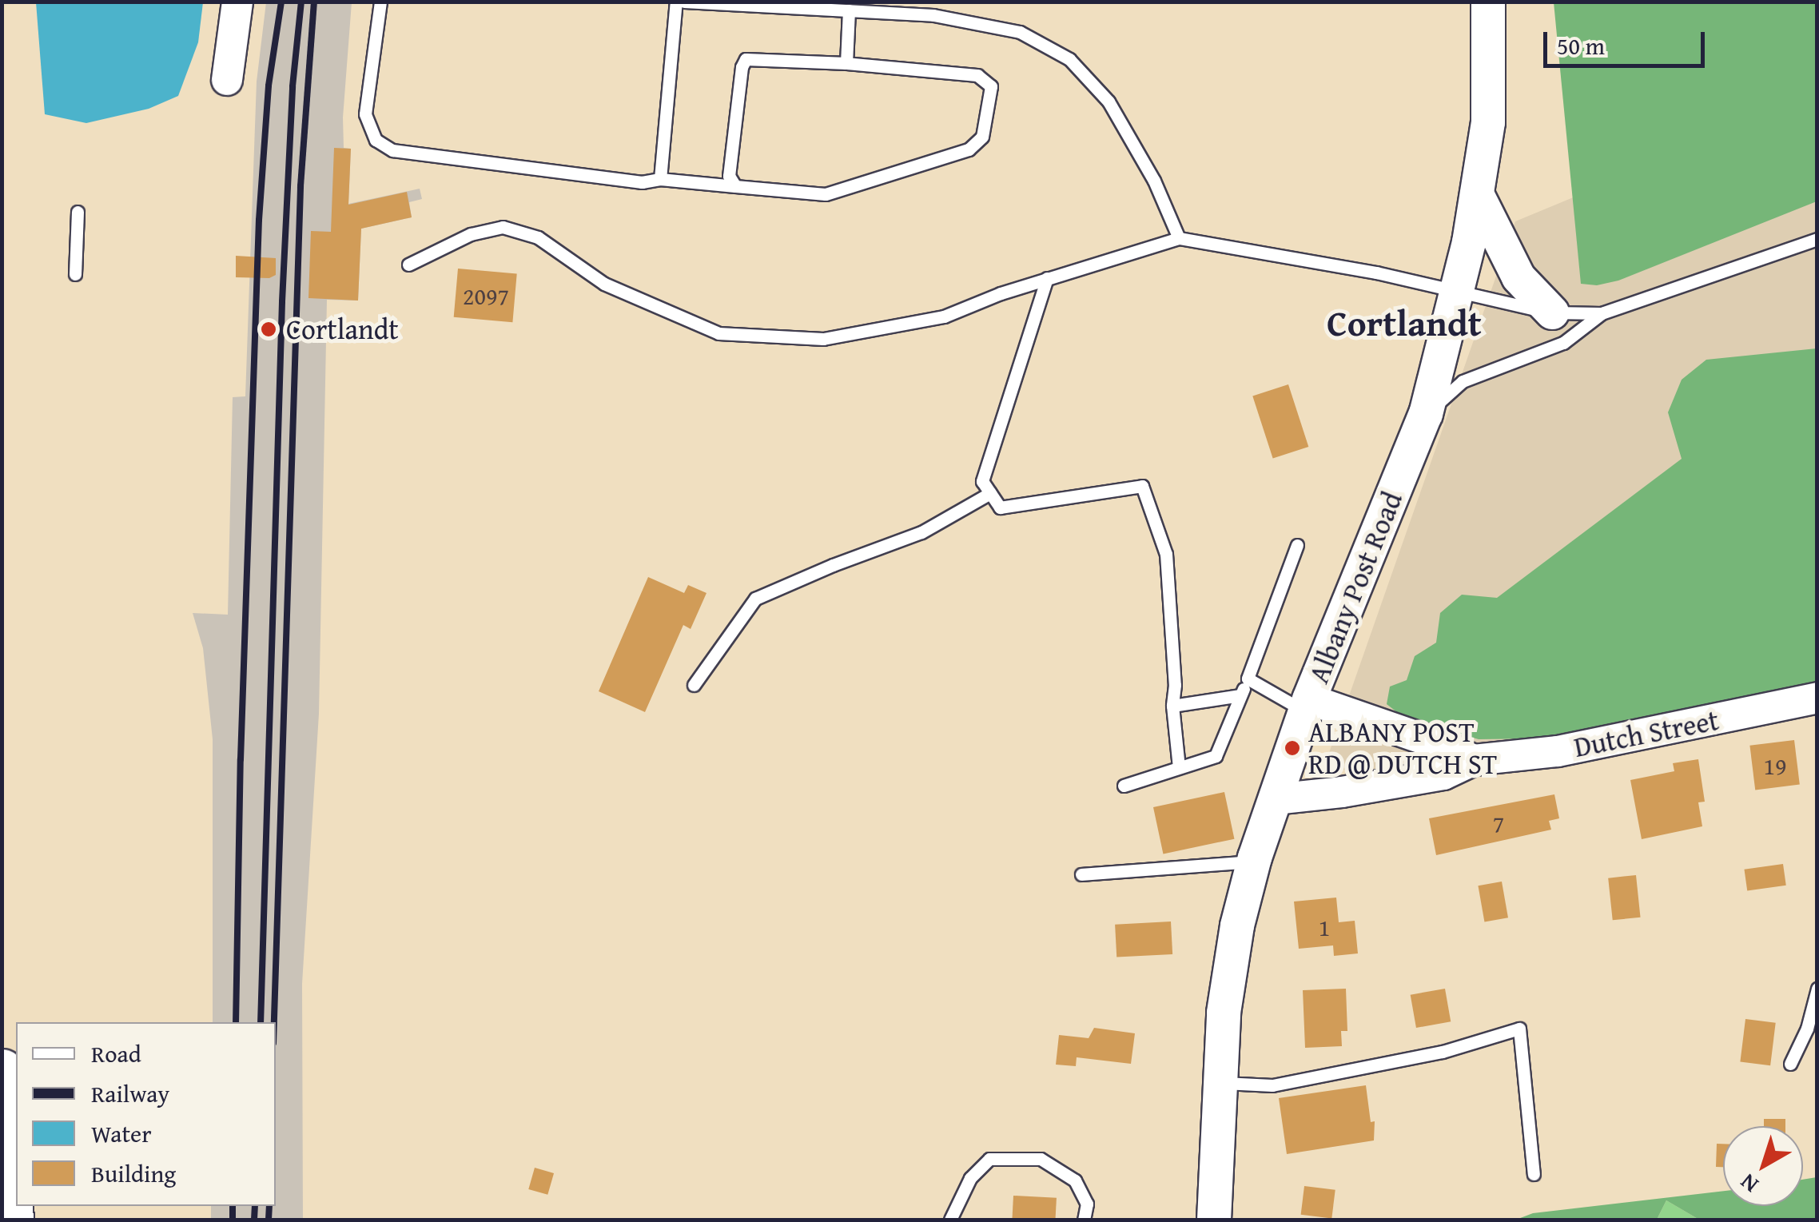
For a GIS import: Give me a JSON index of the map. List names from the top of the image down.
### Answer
{
  "streets": {
    "main road": ["Albany Post Road"],
    "street": ["Dutch Street"]
  },
  "crossings": [
    ["Albany Post Road", "Dutch Street"]
  ],
  "districts": ["Cortlandt"],
  "places": ["Cortlandt", "ALBANY POST RD @ DUTCH ST"],
  "house_numbers": [
    "2097",
    "19",
    "7",
    "1"
  ],
  "legend": [
    "Road",
    "Railway",
    "Water",
    "Building"
  ],
  "scale_bar": "50 m",
  "north": "bottom left"
}
